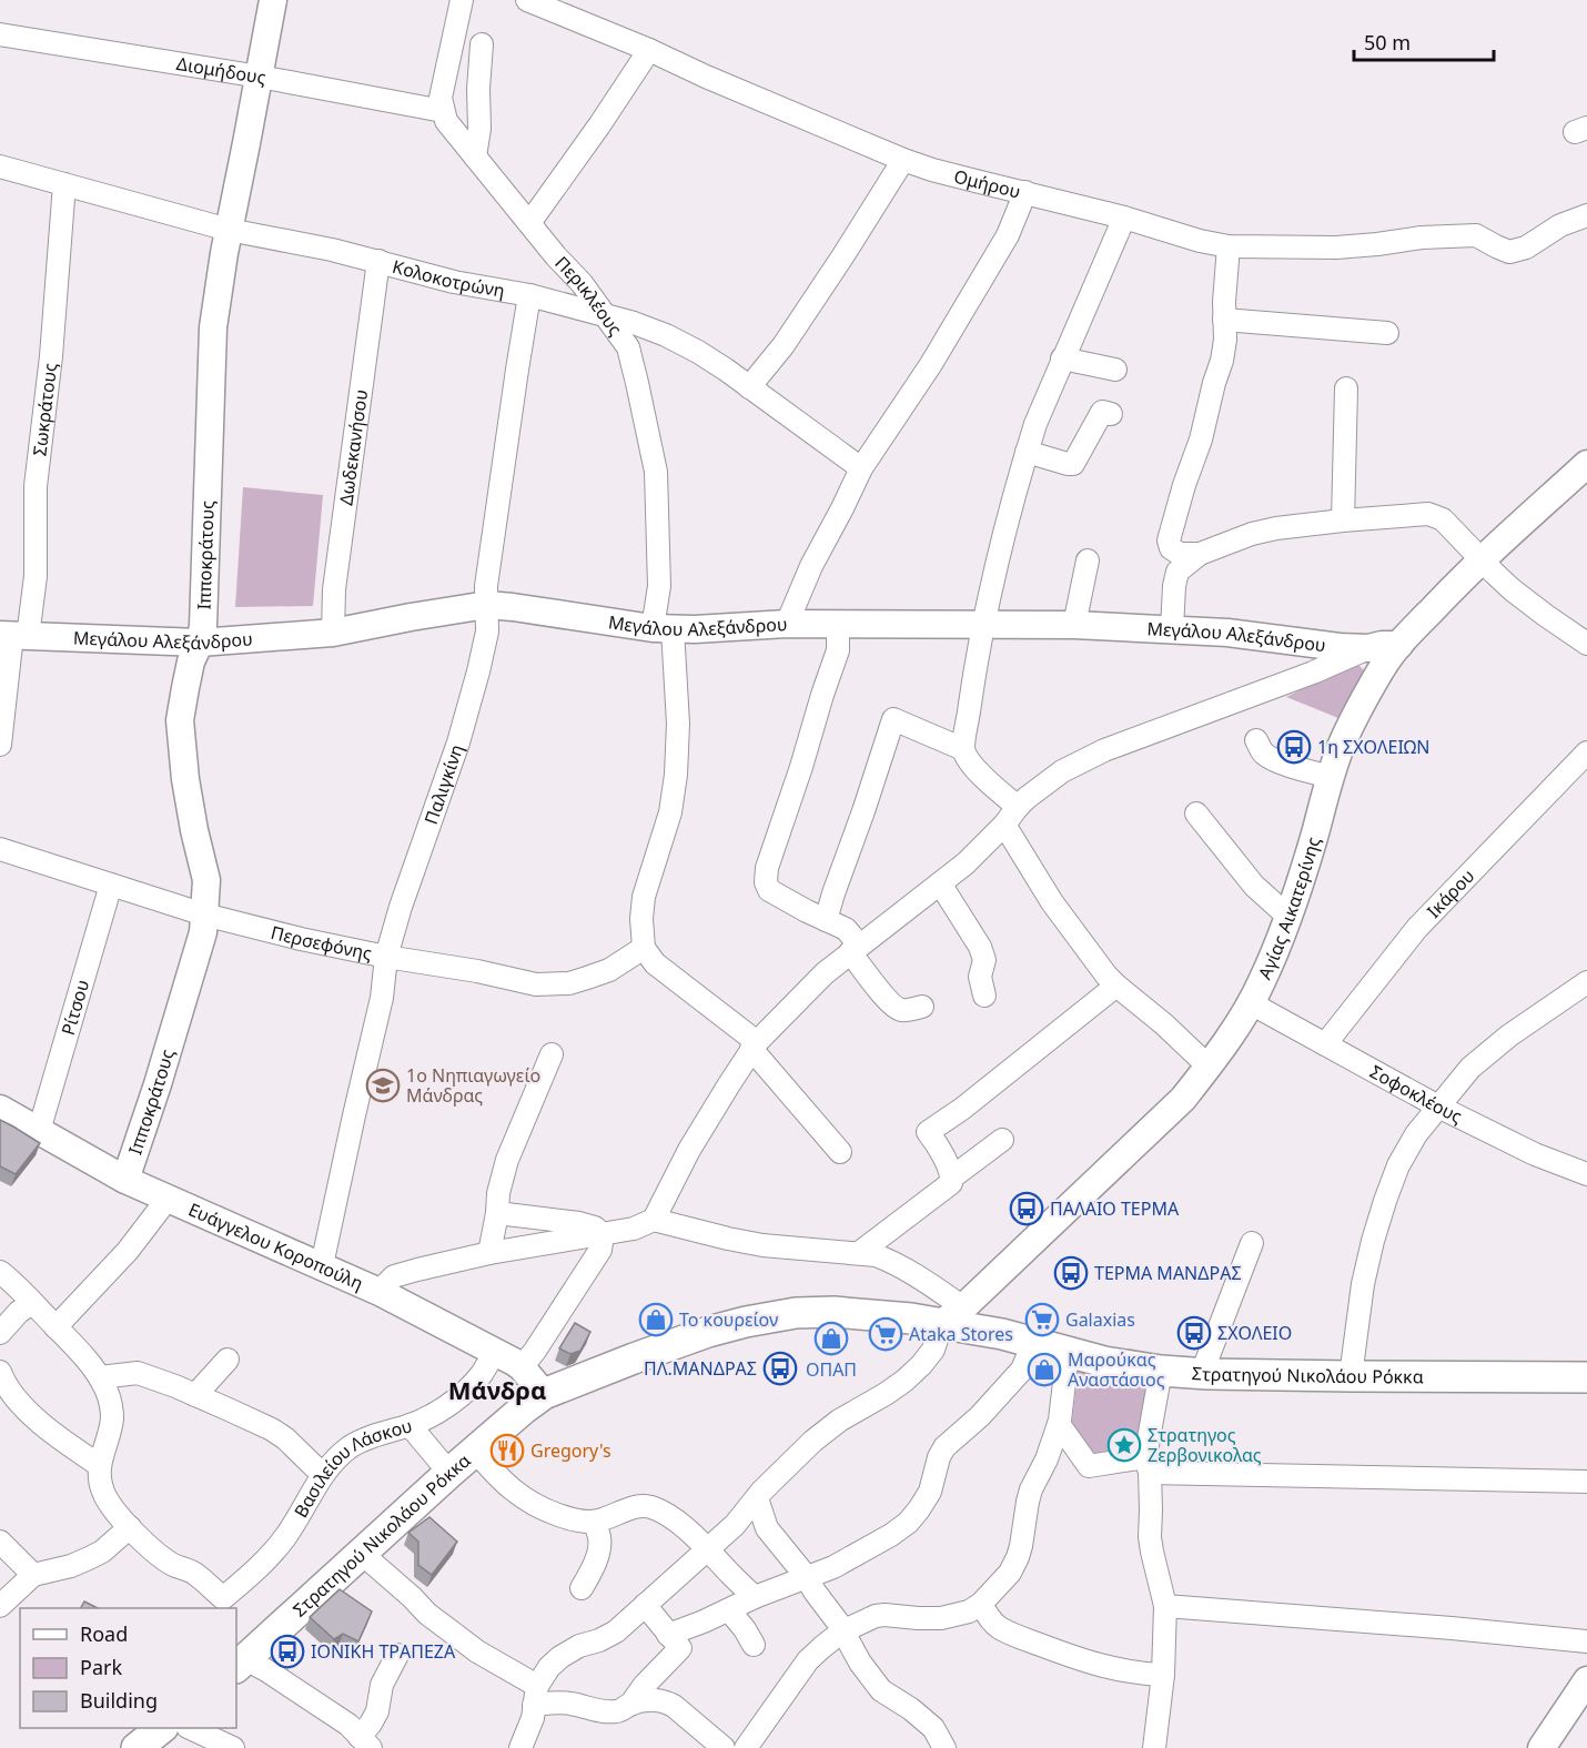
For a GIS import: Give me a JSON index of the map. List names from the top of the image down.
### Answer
{
  "streets": {
    "main road": ["Στρατηγού Νικολάου Ρόκκα"],
    "street": [
      "Διομήδους",
      "Ομήρου",
      "Κολοκοτρώνη",
      "Περικλέους",
      "Σωκράτους",
      "Δωδεκανήσου",
      "Ιπποκράτους",
      "Μεγάλου Αλεξάνδρου",
      "Παλιγκίνη",
      "Ικάρου",
      "Αγίας Αικατερίνης",
      "Περσεφόνης",
      "Ρίτσου",
      "Σοφοκλέους",
      "Ευάγγελου Κοροπούλη",
      "Βασιλείου Λάσκου"
    ]
  },
  "crossings": [
    ["Διομήδους", "Περικλέους"],
    ["Διομήδους", "Ιπποκράτους"],
    ["Κολοκοτρώνη", "Περικλέους"],
    ["Κολοκοτρώνη", "Σωκράτους"],
    ["Κολοκοτρώνη", "Δωδεκανήσου"],
    ["Κολοκοτρώνη", "Ιπποκράτους"],
    ["Κολοκοτρώνη", "Παλιγκίνη"],
    ["Περικλέους", "Μεγάλου Αλεξάνδρου"],
    ["Περικλέους", "Περσεφόνης"],
    ["Σωκράτους", "Μεγάλου Αλεξάνδρου"],
    ["Δωδεκανήσου", "Μεγάλου Αλεξάνδρου"],
    ["Ιπποκράτους", "Μεγάλου Αλεξάνδρου"],
    ["Ιπποκράτους", "Περσεφόνης"],
    ["Ιπποκράτους", "Ευάγγελου Κοροπούλη"],
    ["Μεγάλου Αλεξάνδρου", "Παλιγκίνη"],
    ["Μεγάλου Αλεξάνδρου", "Αγίας Αικατερίνης"],
    ["Παλιγκίνη", "Περσεφόνης"],
    ["Παλιγκίνη", "Ευάγγελου Κοροπούλη"],
    ["Ικάρου", "Σοφοκλέους"],
    ["Αγίας Αικατερίνης", "Σοφοκλέους"],
    ["Αγίας Αικατερίνης", "Στρατηγού Νικολάου Ρόκκα"],
    ["Περσεφόνης", "Ρίτσου"],
    ["Ρίτσου", "Ευάγγελου Κοροπούλη"],
    ["Ευάγγελου Κοροπούλη", "Στρατηγού Νικολάου Ρόκκα"],
    ["Ευάγγελου Κοροπούλη", "Βασιλείου Λάσκου"]
  ],
  "districts": ["Μάνδρα"],
  "places": {
    "bus stop": [
      "1η ΣΧΟΛΕΙΩΝ",
      "ΠΑΛΑΙΟ ΤΕΡΜΑ",
      "ΤΕΡΜΑ ΜΑΝΔΡΑΣ",
      "ΣΧΟΛΕΙΟ",
      "ΠΛ.ΜΑΝΔΡΑΣ",
      "ΙΟΝΙΚΗ ΤΡΑΠΕΖΑ"
    ],
    "school or university": ["1ο Νηπιαγωγείο Μάνδρας"],
    "shop": ["Το κουρείον", "ΟΠΑΠ", "Μαρούκας Αναστάσιος"],
    "supermarket": ["Galaxias", "Ataka Stores"],
    "place": ["Στρατηγος Ζερβονικολας"],
    "restaurant": ["Gregory's"]
  },
  "legend": ["Road", "Park", "Building"],
  "scale_bar": "50 m"
}
